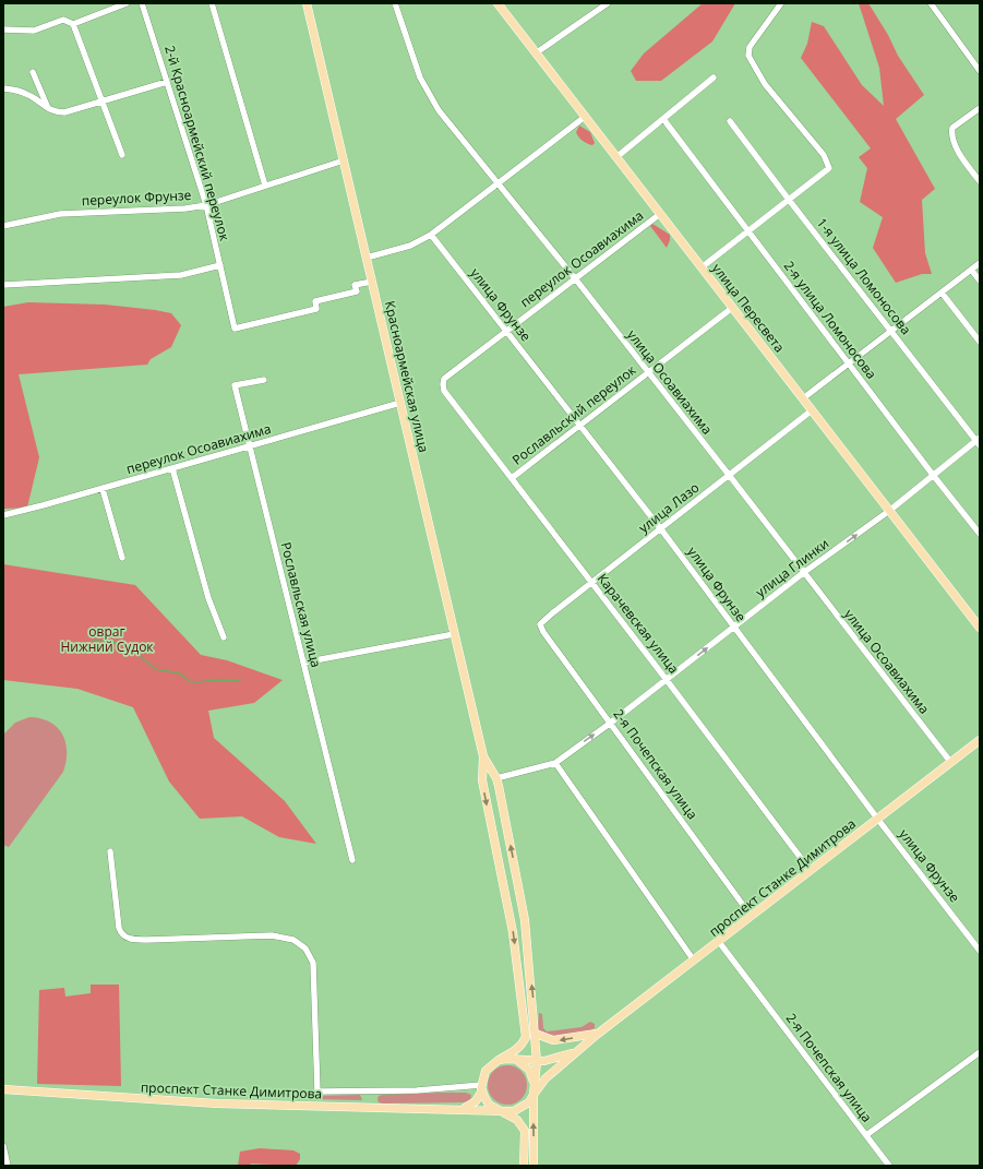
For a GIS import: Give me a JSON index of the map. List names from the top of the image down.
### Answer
{
  "streets": {
    "main road": ["улица Пересвета", "Красноармейская улица", "проспект Станке Димитрова"],
    "street": [
      "2-й Красноармейский переулок",
      "переулок Фрунзе",
      "переулок Осоавиахима",
      "1-я улица Ломоносова",
      "улица Фрунзе",
      "2-я улица Ломоносова",
      "улица Осоавиахима",
      "Рославльский переулок",
      "улица Лазо",
      "улица Глинки",
      "Рославльская улица",
      "Карачевская улица",
      "2-я Почепская улица"
    ]
  },
  "crossings": [
    ["2-й Красноармейский переулок", "переулок Фрунзе"],
    ["2-й Красноармейский переулок", "Красноармейская улица"],
    ["переулок Фрунзе", "Красноармейская улица"],
    ["переулок Осоавиахима", "улица Фрунзе"],
    ["переулок Осоавиахима", "улица Пересвета"],
    ["переулок Осоавиахима", "Красноармейская улица"],
    ["переулок Осоавиахима", "улица Осоавиахима"],
    ["переулок Осоавиахима", "Рославльская улица"],
    ["переулок Осоавиахима", "Карачевская улица"],
    ["1-я улица Ломоносова", "улица Глинки"],
    ["улица Фрунзе", "Рославльский переулок"],
    ["улица Фрунзе", "улица Лазо"],
    ["улица Фрунзе", "улица Глинки"],
    ["улица Фрунзе", "проспект Станке Димитрова"],
    ["улица Пересвета", "Рославльский переулок"],
    ["улица Пересвета", "улица Лазо"],
    ["улица Пересвета", "улица Глинки"],
    ["2-я улица Ломоносова", "улица Глинки"],
    ["улица Осоавиахима", "Рославльский переулок"],
    ["улица Осоавиахима", "улица Лазо"],
    ["улица Осоавиахима", "улица Глинки"],
    ["улица Осоавиахима", "проспект Станке Димитрова"],
    ["Рославльский переулок", "Карачевская улица"],
    ["улица Лазо", "Карачевская улица"],
    ["улица Лазо", "2-я Почепская улица"],
    ["улица Глинки", "Карачевская улица"],
    ["улица Глинки", "2-я Почепская улица"],
    ["Карачевская улица", "проспект Станке Димитрова"],
    ["2-я Почепская улица", "проспект Станке Димитрова"]
  ],
  "one_way": ["улица Глинки"],
  "parks": ["овраг Нижний Судок"]
}
